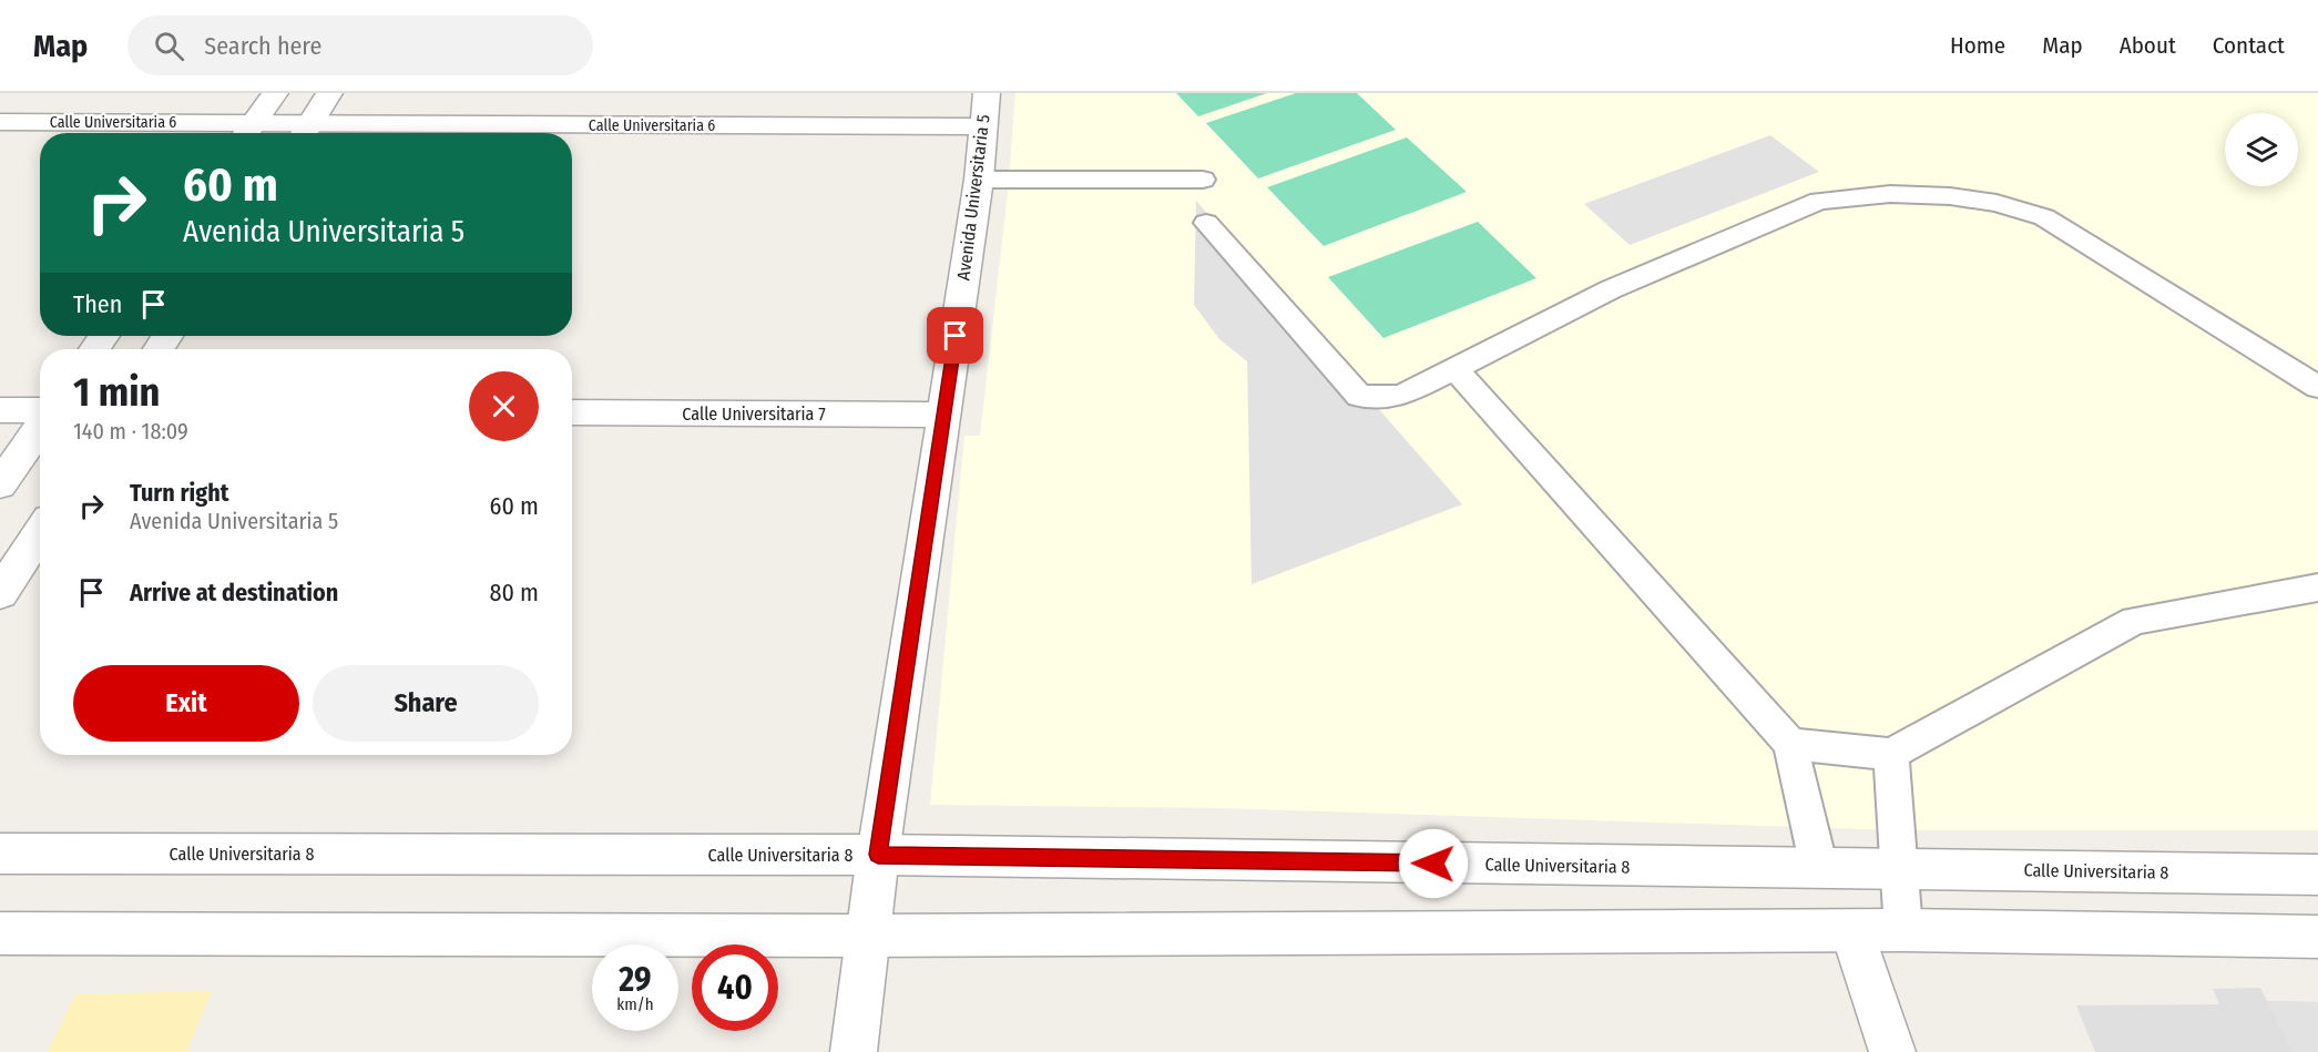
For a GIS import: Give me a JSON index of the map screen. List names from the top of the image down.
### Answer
{
  "streets": {
    "street": [
      "Calle Universitaria 6",
      "Avenida Universitaria 5",
      "Calle Universitaria 7",
      "Calle Universitaria 8"
    ]
  },
  "crossings": [
    ["Calle Universitaria 6", "Avenida Universitaria 5"],
    ["Avenida Universitaria 5", "Calle Universitaria 7"],
    ["Avenida Universitaria 5", "Calle Universitaria 8"]
  ],
  "page": {
    "header": "Map",
    "search": "Search here",
    "nav": [
      "Home",
      "Map",
      "About",
      "Contact"
    ],
    "turn": ["60 m", "Avenida Universitaria 5"],
    "then": "Then",
    "heading": ["1 min", "140 m · 18:09"],
    "list": [
      {
        "name": "Turn right",
        "note": "Avenida Universitaria 5",
        "value": "60 m"
      },
      {
        "name": "Arrive at destination",
        "value": "80 m"
      }
    ],
    "buttons": ["Exit", "Share"],
    "speed": "29 km/h",
    "limit": "40"
  }
}
